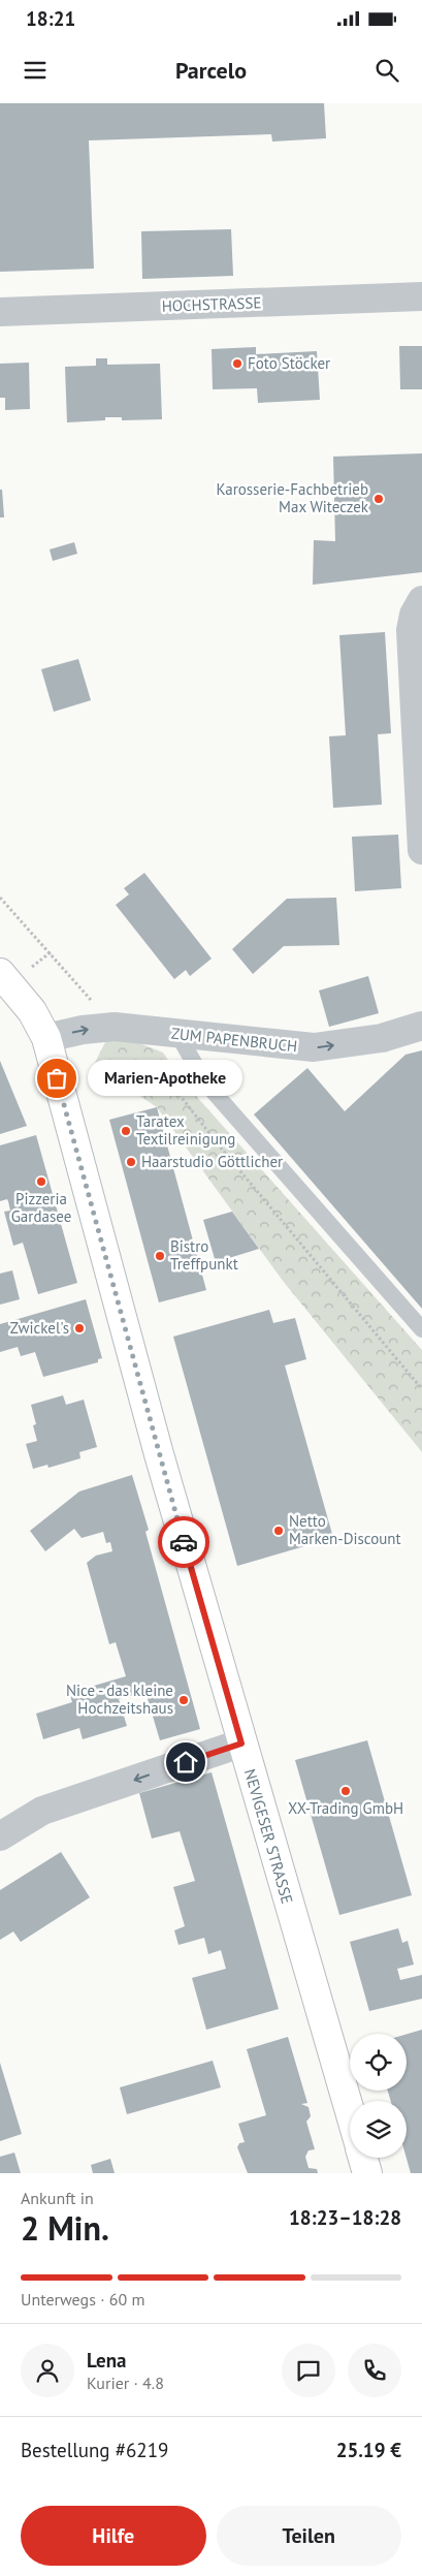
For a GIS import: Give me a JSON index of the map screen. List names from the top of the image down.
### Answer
{
  "streets": {
    "main road": ["NEVIGESER STRASSE"],
    "street": ["HOCHSTRASSE", "ZUM PAPENBRUCH"]
  },
  "crossings": [
    ["ZUM PAPENBRUCH", "NEVIGESER STRASSE"]
  ],
  "one_way": ["ZUM PAPENBRUCH"],
  "places": [
    "Foto Stöcker",
    "Karosserie-Fachbetrieb Max Witeczek",
    "Marien-Apotheke",
    "Taratex Textilreinigung",
    "Haarstudio Göttlicher",
    "Pizzeria Gardasee",
    "Bistro Treffpunkt",
    "Zwickel's",
    "Netto Marken-Discount",
    "Nice - das kleine Hochzeitshaus",
    "XX-Trading GmbH"
  ],
  "page": {
    "status": "18:21",
    "header": "Parcelo",
    "bubble": "Marien-Apotheke",
    "heading": ["2 Min.", "Ankunft in", "18:23–18:28"],
    "panel": [
      "Lena",
      "Kurier · 4.8",
      "Bestellung #6219",
      "25.19 €"
    ],
    "bar": "Unterwegs · 60 m",
    "buttons": ["Hilfe", "Teilen"]
  }
}
